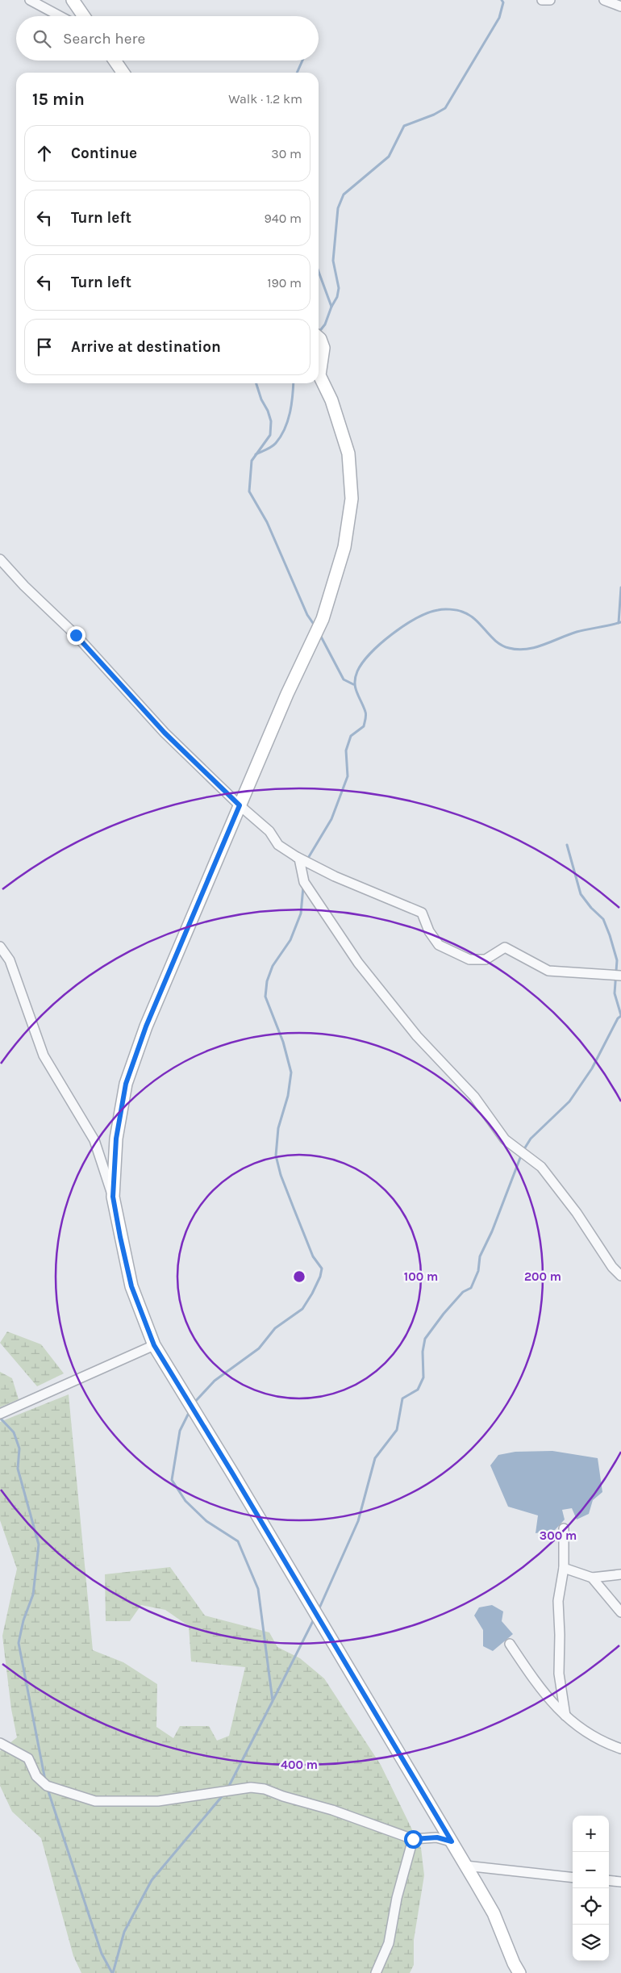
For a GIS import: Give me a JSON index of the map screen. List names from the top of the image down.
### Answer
{
  "page": {
    "search": "Search here",
    "heading": ["15 min", "Walk · 1.2 km"],
    "list": [
      ["Continue", "30 m"],
      ["Turn left", "940 m"],
      ["Turn left", "190 m"],
      "Arrive at destination"
    ],
    "map_buttons": ["+", "−"]
  },
  "rings": [
    "100 m",
    "200 m",
    "300 m",
    "400 m"
  ]
}
